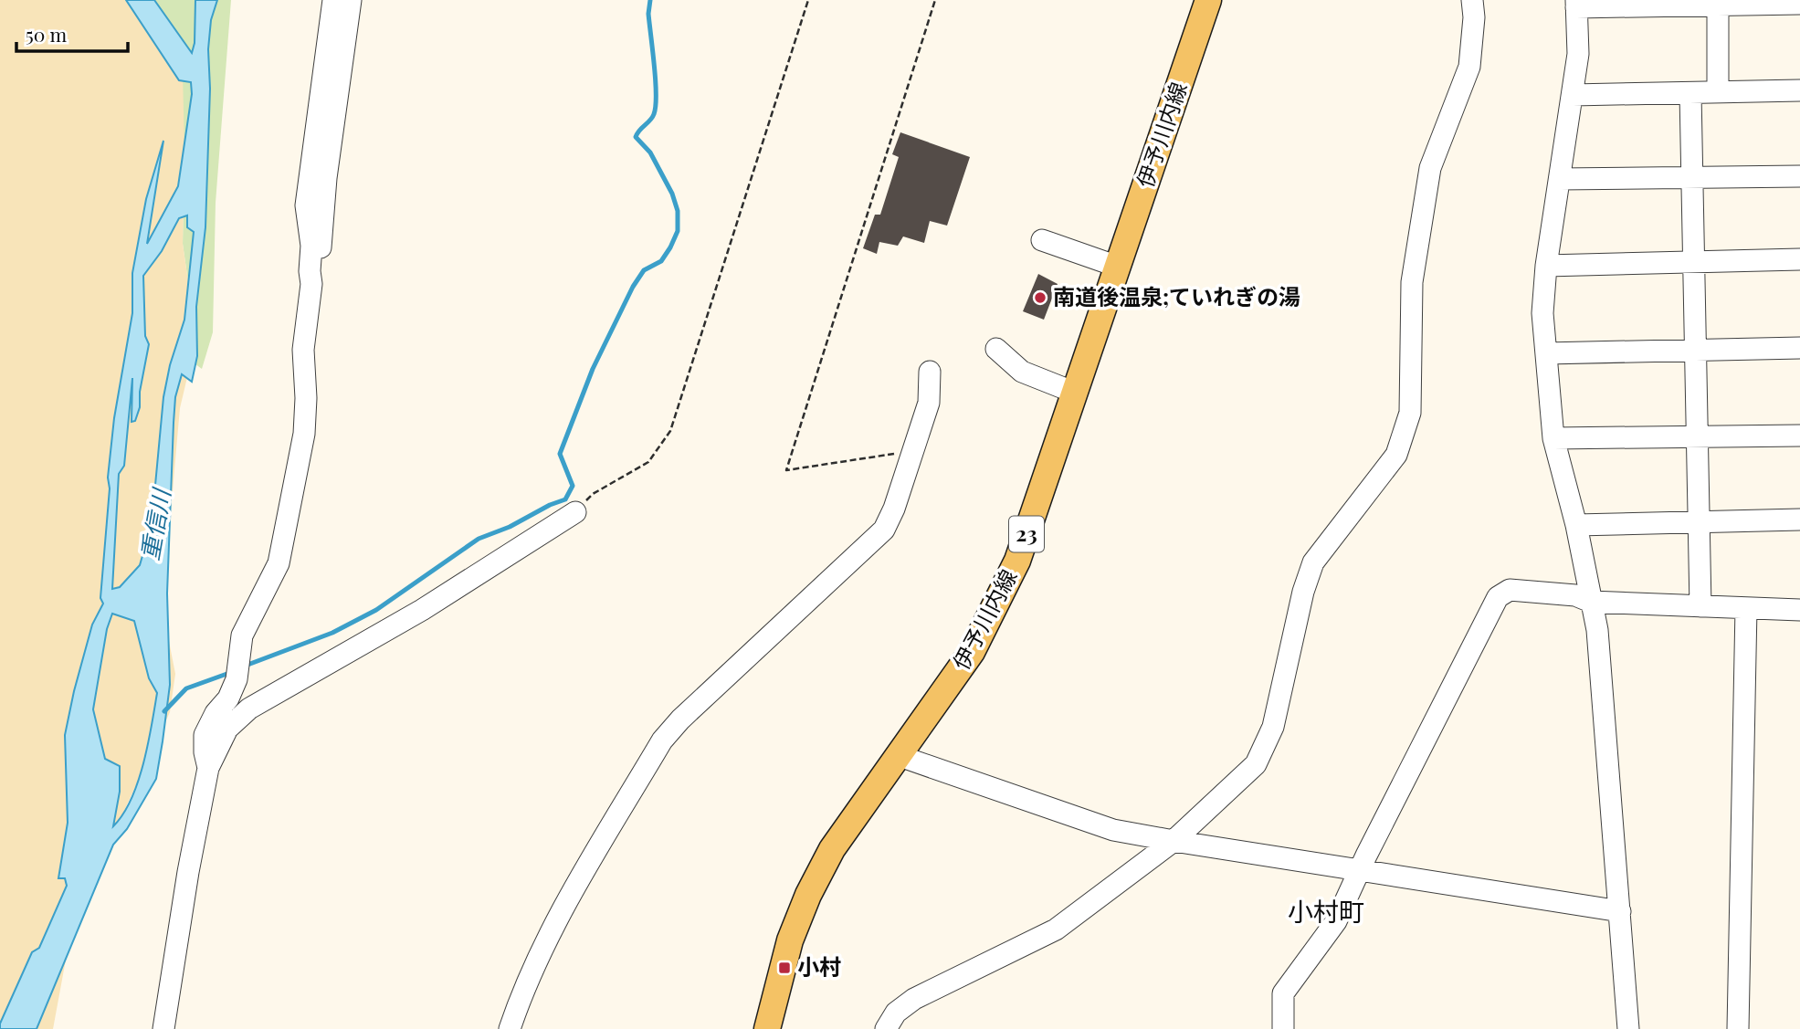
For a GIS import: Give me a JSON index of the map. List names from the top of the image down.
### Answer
{
  "streets": {
    "main road": ["伊予川内線", "23"]
  },
  "districts": ["小村町"],
  "water": ["重信川"],
  "places": {
    "other": ["南道後温泉;ていれぎの湯"],
    "transit": ["小村"]
  },
  "scale_bar": "50 m"
}
